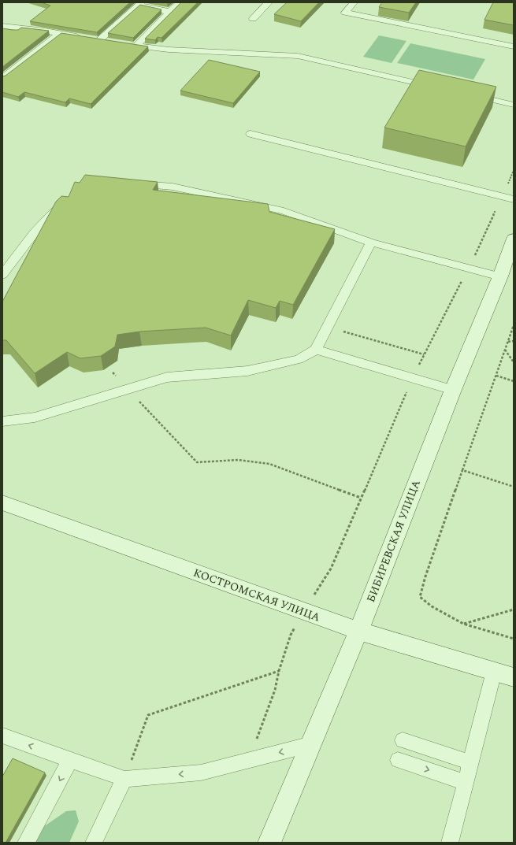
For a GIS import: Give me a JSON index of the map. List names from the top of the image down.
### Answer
{
  "streets": {
    "main road": ["БИБИРЕВСКАЯ УЛИЦА", "КОСТРОМСКАЯ УЛИЦА"]
  },
  "crossings": [
    ["БИБИРЕВСКАЯ УЛИЦА", "КОСТРОМСКАЯ УЛИЦА"]
  ]
}
